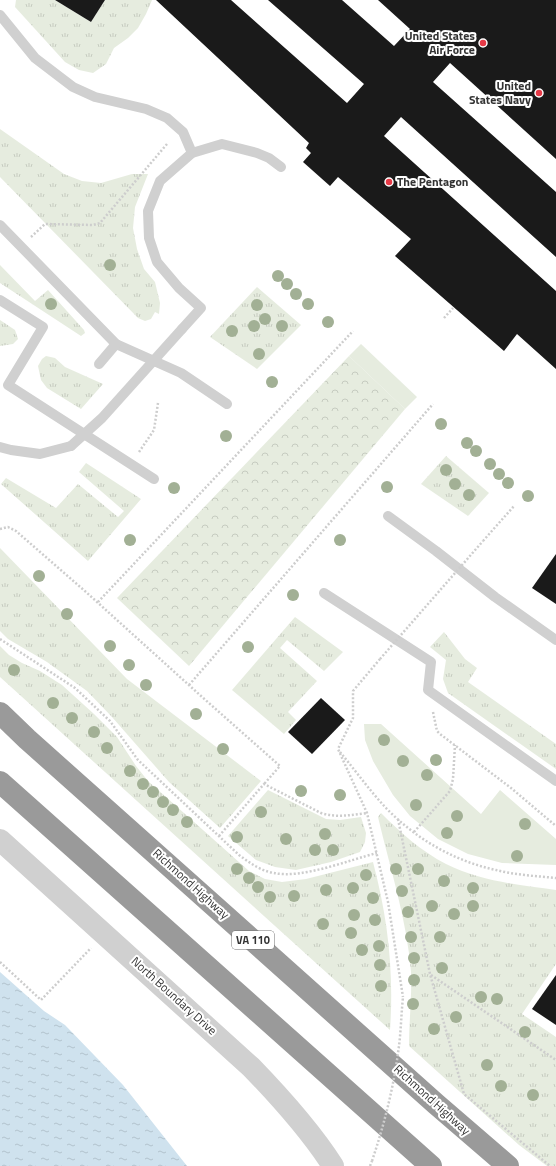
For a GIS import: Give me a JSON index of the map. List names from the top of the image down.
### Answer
{
  "streets": {
    "highway": ["Richmond Highway", "VA 110"],
    "street": ["North Boundary Drive"]
  },
  "places": ["United States Air Force", "United States Navy", "The Pentagon"]
}
